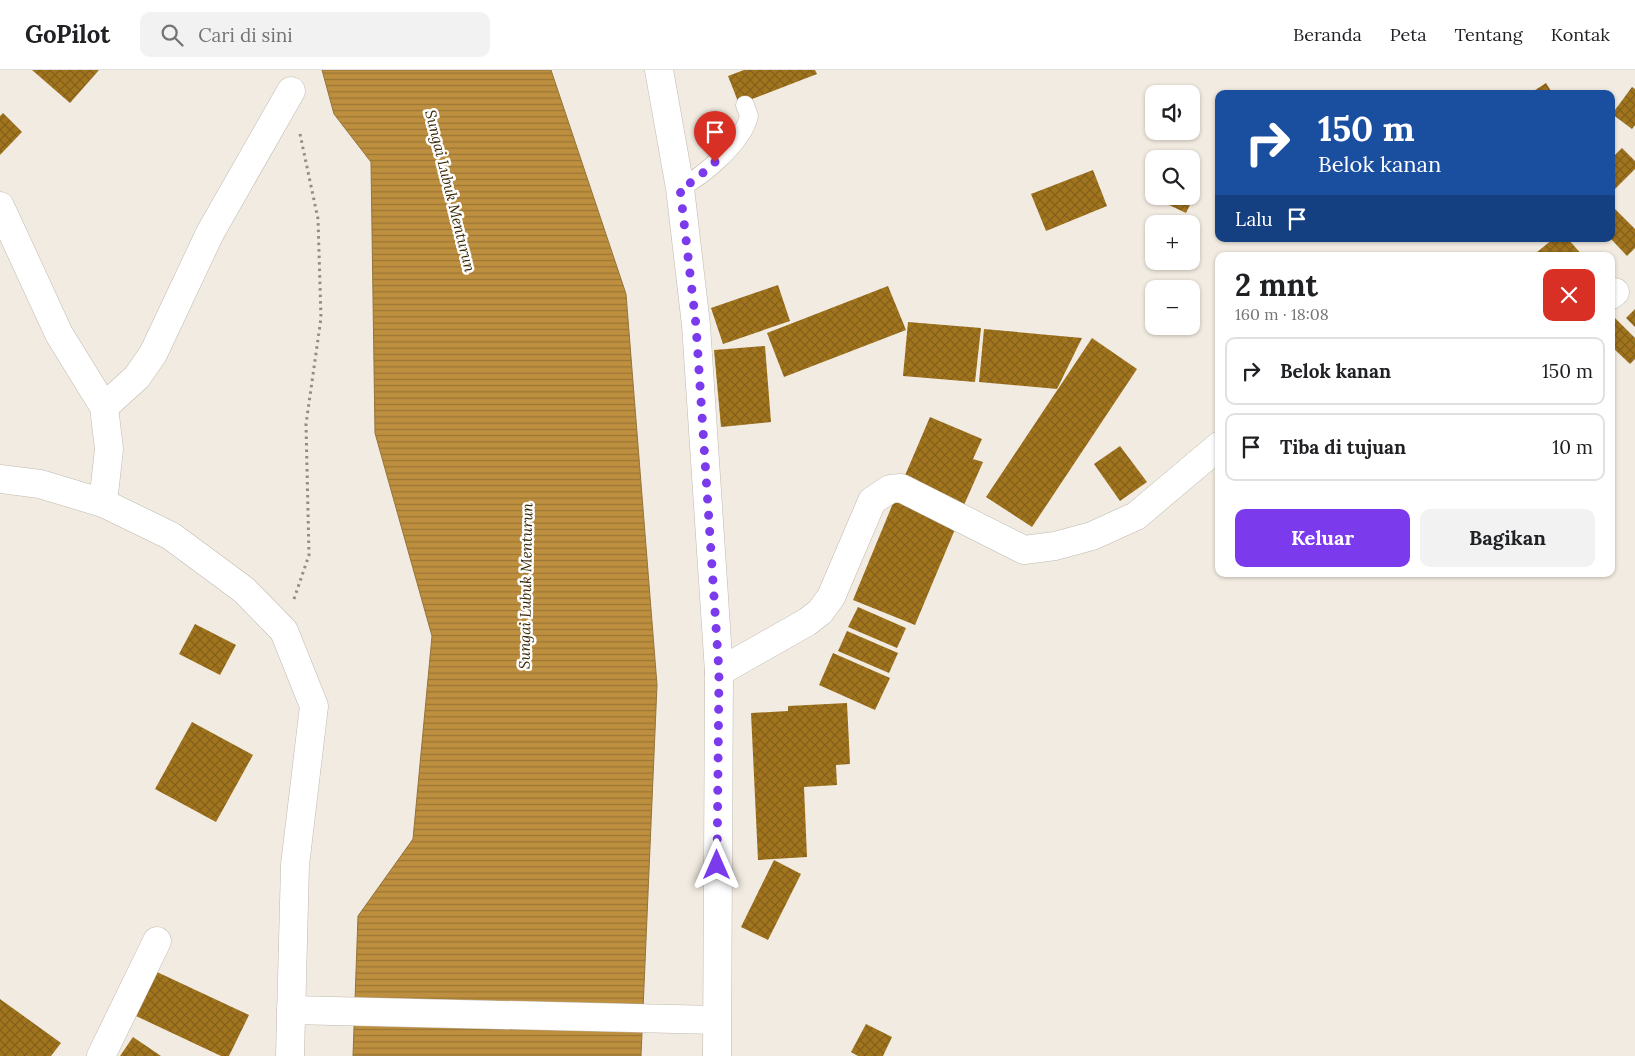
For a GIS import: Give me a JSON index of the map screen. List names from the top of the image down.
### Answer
{
  "water": ["Sungai Lubuk Menturun"],
  "page": {
    "header": "GoPilot",
    "search": "Cari di sini",
    "nav": [
      "Beranda",
      "Peta",
      "Tentang",
      "Kontak"
    ],
    "map_buttons": ["+", "−"],
    "turn": ["150 m", "Belok kanan"],
    "then": "Lalu",
    "heading": ["2 mnt", "160 m · 18:08"],
    "list": [
      {
        "name": "Belok kanan",
        "value": "150 m"
      },
      {
        "name": "Tiba di tujuan",
        "value": "10 m"
      }
    ],
    "buttons": ["Keluar", "Bagikan"]
  }
}
